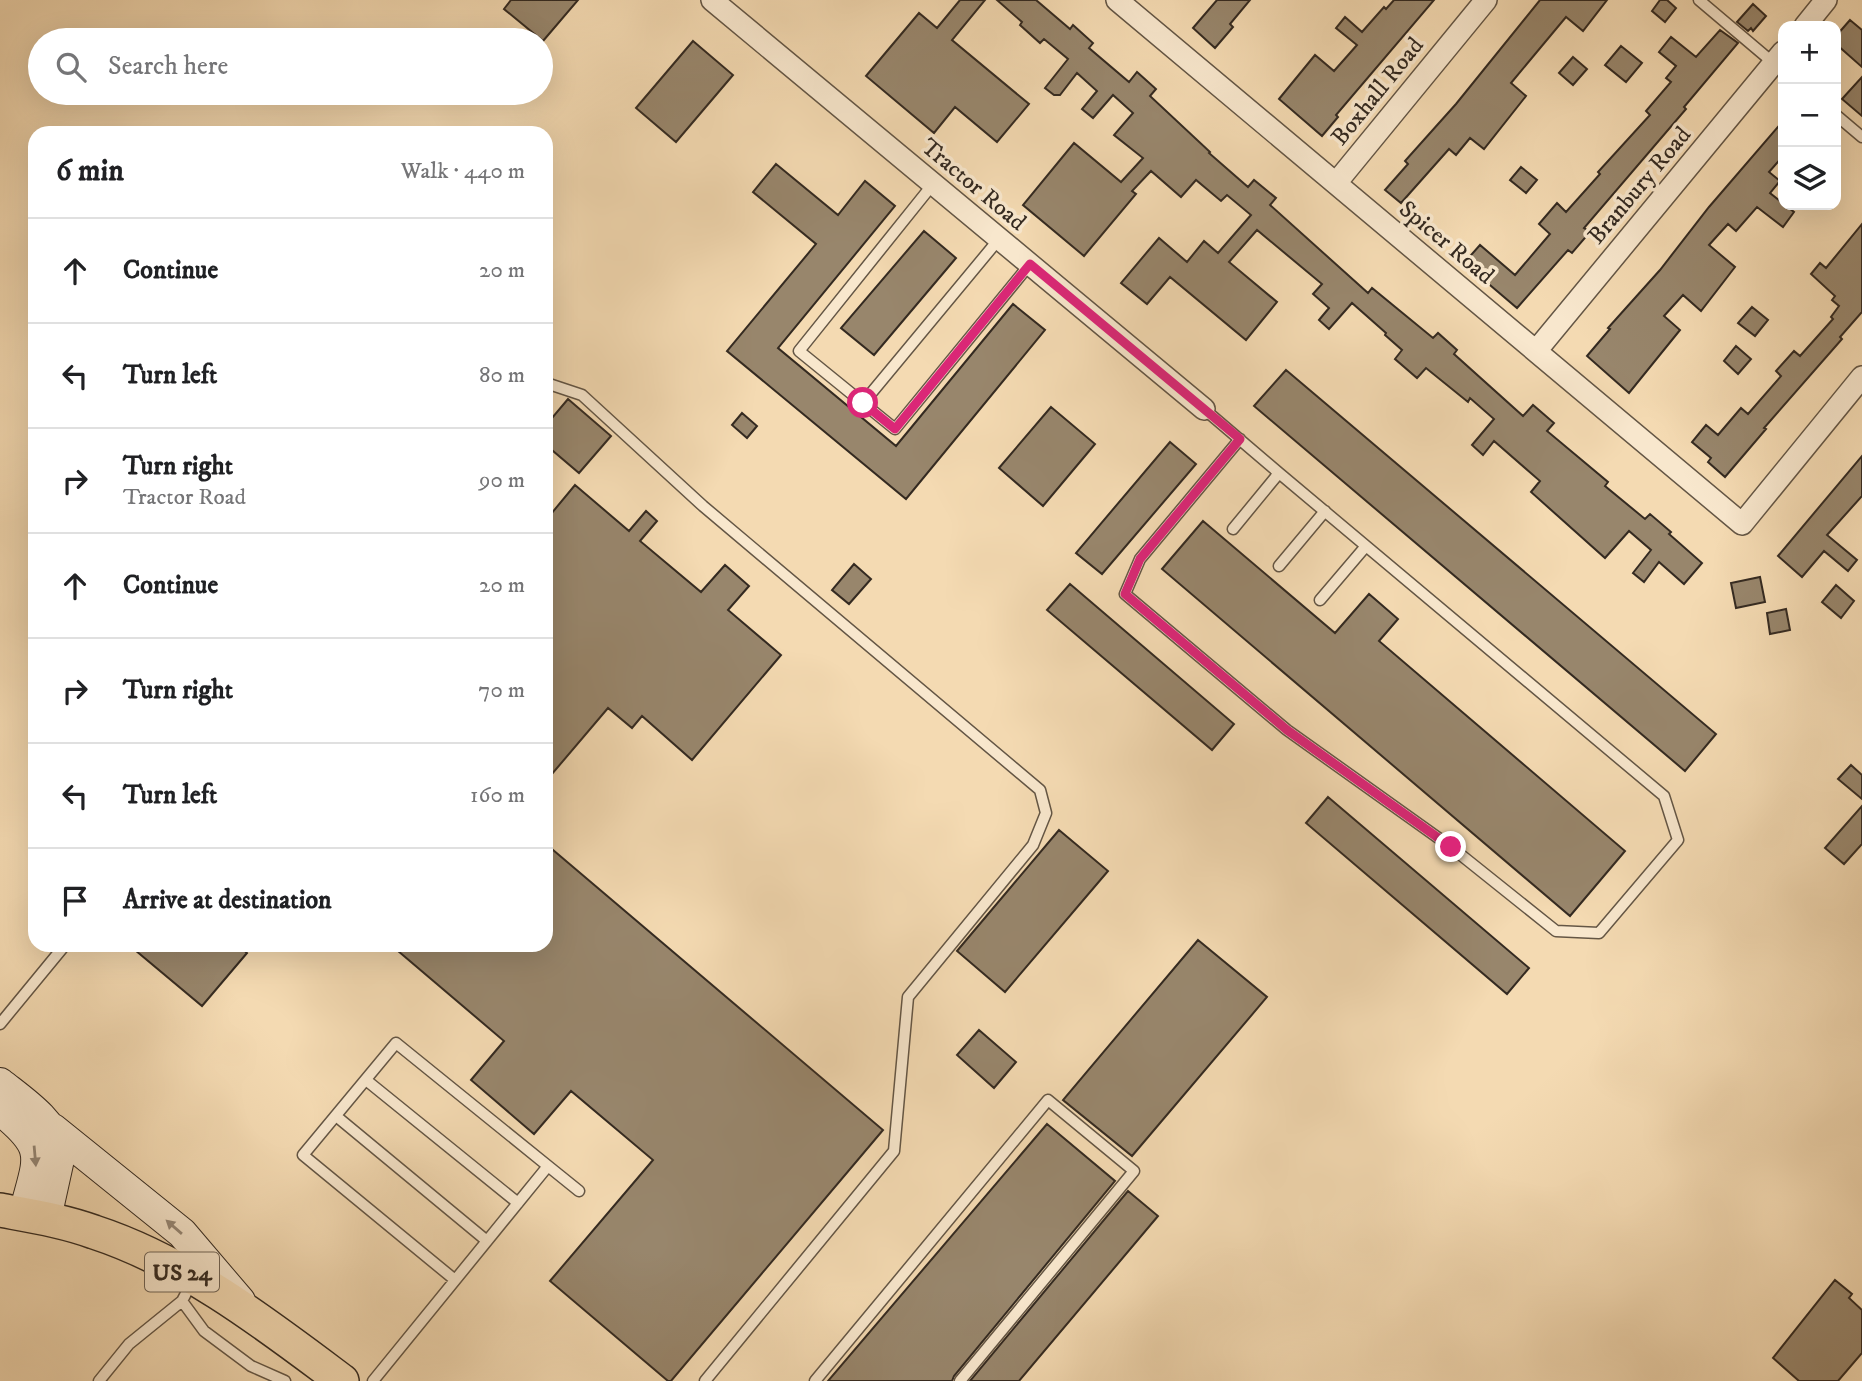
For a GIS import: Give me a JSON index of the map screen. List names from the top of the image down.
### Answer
{
  "streets": {
    "main road": ["US 24"],
    "street": [
      "Boxhall Road",
      "Tractor Road",
      "Branbury Road",
      "Spicer Road"
    ]
  },
  "crossings": [
    ["Boxhall Road", "Spicer Road"],
    ["Branbury Road", "Spicer Road"]
  ],
  "page": {
    "map_buttons": ["+", "−"],
    "search": "Search here",
    "heading": ["6 min", "Walk · 440 m"],
    "list": [
      ["Continue", "20 m"],
      ["Turn left", "80 m"],
      ["Turn right", "Tractor Road", "90 m"],
      ["Continue", "20 m"],
      ["Turn right", "70 m"],
      ["Turn left", "160 m"],
      "Arrive at destination"
    ]
  }
}
